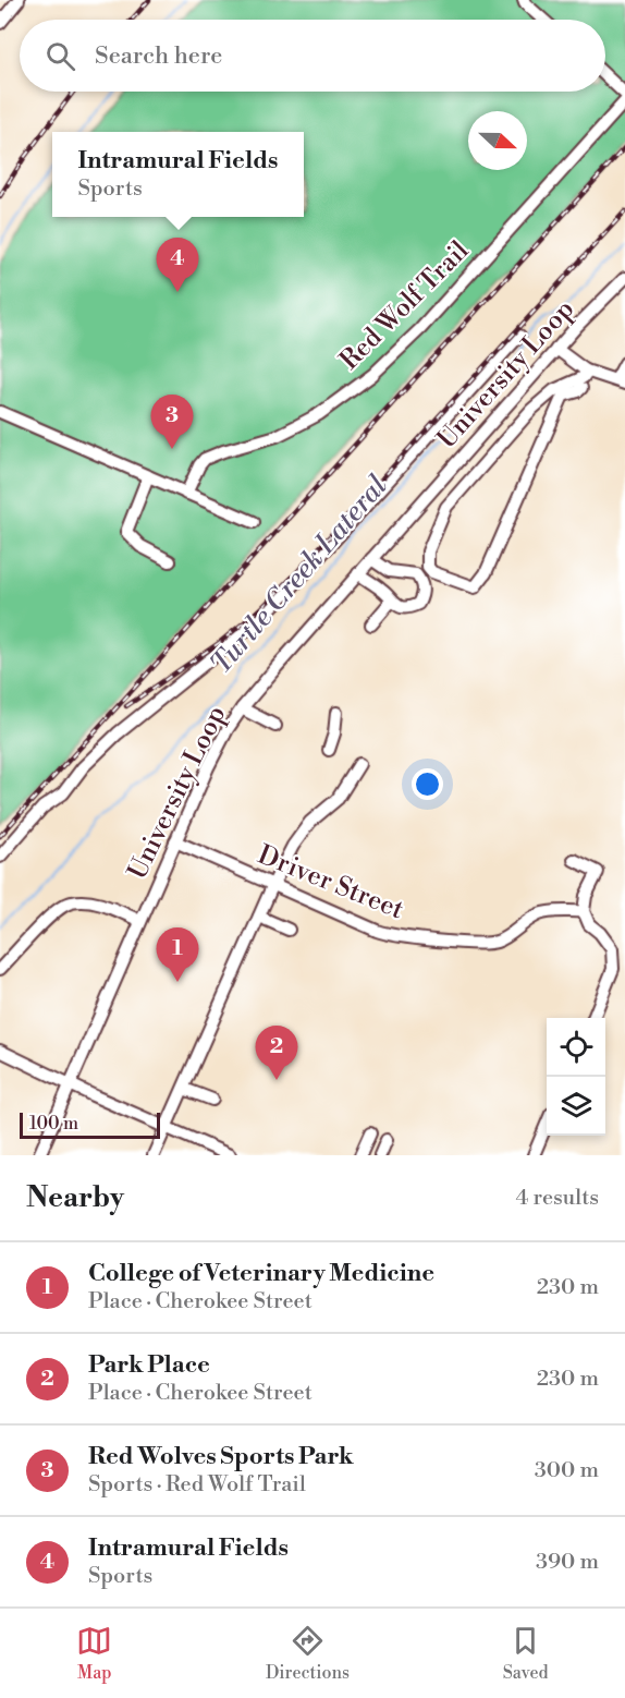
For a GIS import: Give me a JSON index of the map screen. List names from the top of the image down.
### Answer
{
  "streets": {
    "street": ["Red Wolf Trail", "University Loop", "Driver Street"]
  },
  "crossings": [
    ["University Loop", "Driver Street"]
  ],
  "water": ["Turtle Creek Lateral"],
  "scale_bar": "100 m",
  "north": "right",
  "page": {
    "search": "Search here",
    "popup": ["Intramural Fields", "Sports"],
    "pins": [
      "4",
      "3",
      "1",
      "2"
    ],
    "scale": "100 m",
    "heading": ["Nearby", "4 results"],
    "list": [
      {
        "mark": "1",
        "name": "College of Veterinary Medicine",
        "note": "Place · Cherokee Street",
        "value": "230 m"
      },
      {
        "mark": "2",
        "name": "Park Place",
        "note": "Place · Cherokee Street",
        "value": "230 m"
      },
      {
        "mark": "3",
        "name": "Red Wolves Sports Park",
        "note": "Sports · Red Wolf Trail",
        "value": "300 m"
      },
      {
        "mark": "4",
        "name": "Intramural Fields",
        "note": "Sports",
        "value": "390 m"
      }
    ],
    "nav": ["Map", "Directions", "Saved"]
  }
}
